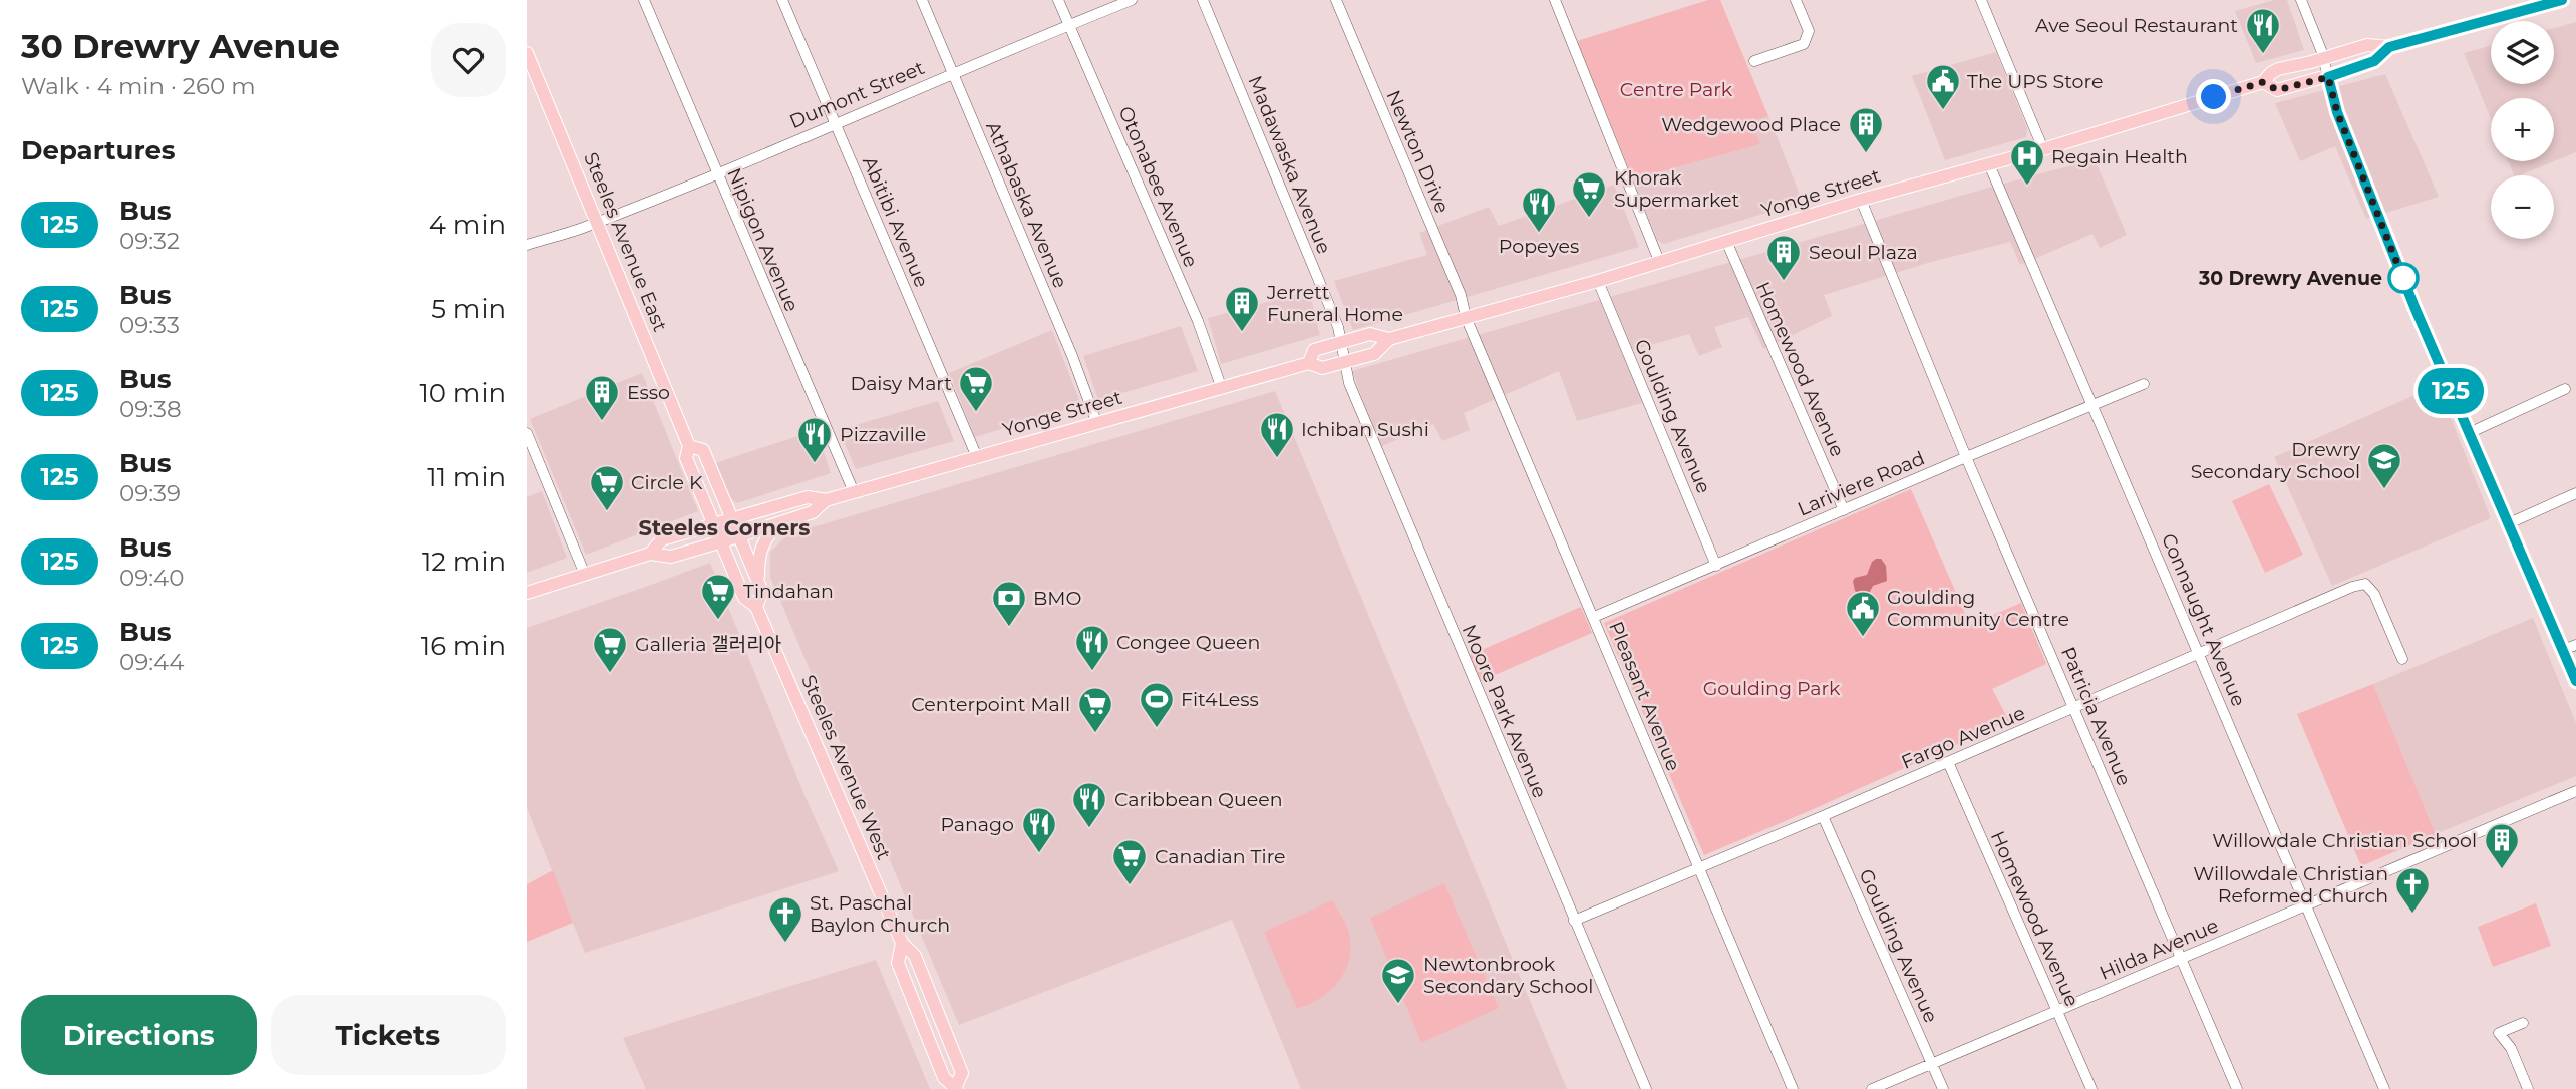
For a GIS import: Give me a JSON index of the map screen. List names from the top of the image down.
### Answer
{
  "streets": {
    "main road": ["Yonge Street", "Steeles Avenue East", "Steeles Avenue West"],
    "street": [
      "Dumont Street",
      "Newton Drive",
      "Madawaska Avenue",
      "Otonabee Avenue",
      "Athabaska Avenue",
      "Abitibi Avenue",
      "Nipigon Avenue",
      "Homewood Avenue",
      "Goulding Avenue",
      "Lariviere Road",
      "Connaught Avenue",
      "Pleasant Avenue",
      "Moore Park Avenue",
      "Patricia Avenue",
      "Fargo Avenue",
      "Hilda Avenue"
    ]
  },
  "crossings": [
    ["Dumont Street", "Otonabee Avenue"],
    ["Dumont Street", "Athabaska Avenue"],
    ["Dumont Street", "Abitibi Avenue"],
    ["Dumont Street", "Nipigon Avenue"],
    ["Dumont Street", "Steeles Avenue East"],
    ["Newton Drive", "Yonge Street"],
    ["Newton Drive", "Pleasant Avenue"],
    ["Madawaska Avenue", "Yonge Street"],
    ["Madawaska Avenue", "Moore Park Avenue"],
    ["Otonabee Avenue", "Yonge Street"],
    ["Yonge Street", "Athabaska Avenue"],
    ["Yonge Street", "Abitibi Avenue"],
    ["Yonge Street", "Nipigon Avenue"],
    ["Yonge Street", "Steeles Avenue East"],
    ["Yonge Street", "Homewood Avenue"],
    ["Yonge Street", "Goulding Avenue"],
    ["Yonge Street", "Connaught Avenue"],
    ["Yonge Street", "Pleasant Avenue"],
    ["Yonge Street", "Moore Park Avenue"],
    ["Yonge Street", "Patricia Avenue"],
    ["Yonge Street", "Steeles Avenue West"],
    ["Steeles Avenue East", "Steeles Avenue West"],
    ["Homewood Avenue", "Lariviere Road"],
    ["Homewood Avenue", "Fargo Avenue"],
    ["Homewood Avenue", "Hilda Avenue"],
    ["Goulding Avenue", "Lariviere Road"],
    ["Goulding Avenue", "Fargo Avenue"],
    ["Goulding Avenue", "Hilda Avenue"],
    ["Lariviere Road", "Connaught Avenue"],
    ["Lariviere Road", "Pleasant Avenue"],
    ["Lariviere Road", "Patricia Avenue"],
    ["Connaught Avenue", "Fargo Avenue"],
    ["Connaught Avenue", "Hilda Avenue"],
    ["Pleasant Avenue", "Fargo Avenue"],
    ["Moore Park Avenue", "Fargo Avenue"],
    ["Patricia Avenue", "Fargo Avenue"],
    ["Patricia Avenue", "Hilda Avenue"]
  ],
  "districts": ["Steeles Corners"],
  "parks": ["Centre Park", "Goulding Park"],
  "places": {
    "restaurant": [
      "Ave Seoul Restaurant",
      "Popeyes",
      "Ichiban Sushi",
      "Pizzaville",
      "Congee Queen",
      "Caribbean Queen",
      "Panago"
    ],
    "public building": ["The UPS Store", "Goulding Community Centre"],
    "building": [
      "Wedgewood Place",
      "Seoul Plaza",
      "Jerrett Funeral Home",
      "Esso",
      "Willowdale Christian School"
    ],
    "hospital": ["Regain Health"],
    "supermarket": [
      "Khorak Supermarket",
      "Daisy Mart",
      "Circle K",
      "Tindahan",
      "Galleria 갤러리아",
      "Centerpoint Mall",
      "Canadian Tire"
    ],
    "other": ["30 Drewry Avenue"],
    "school or university": ["Drewry Secondary School", "Newtonbrook Secondary School"],
    "bank": ["BMO"],
    "sports": ["Fit4Less"],
    "church": ["Willowdale Christian Reformed Church", "St. Paschal Baylon Church"]
  },
  "lines": ["bus line 125"],
  "page": {
    "heading": [
      ["30 Drewry Avenue", "Walk · 4 min · 260 m"],
      "Departures"
    ],
    "on_map": "125",
    "map_buttons": ["+", "−"],
    "list": [
      {
        "mark": "125",
        "name": "Bus",
        "note": "09:32",
        "value": "4 min"
      },
      {
        "mark": "125",
        "name": "Bus",
        "note": "09:33",
        "value": "5 min"
      },
      {
        "mark": "125",
        "name": "Bus",
        "note": "09:38",
        "value": "10 min"
      },
      {
        "mark": "125",
        "name": "Bus",
        "note": "09:39",
        "value": "11 min"
      },
      {
        "mark": "125",
        "name": "Bus",
        "note": "09:40",
        "value": "12 min"
      },
      {
        "mark": "125",
        "name": "Bus",
        "note": "09:44",
        "value": "16 min"
      }
    ],
    "buttons": ["Directions", "Tickets"]
  }
}
